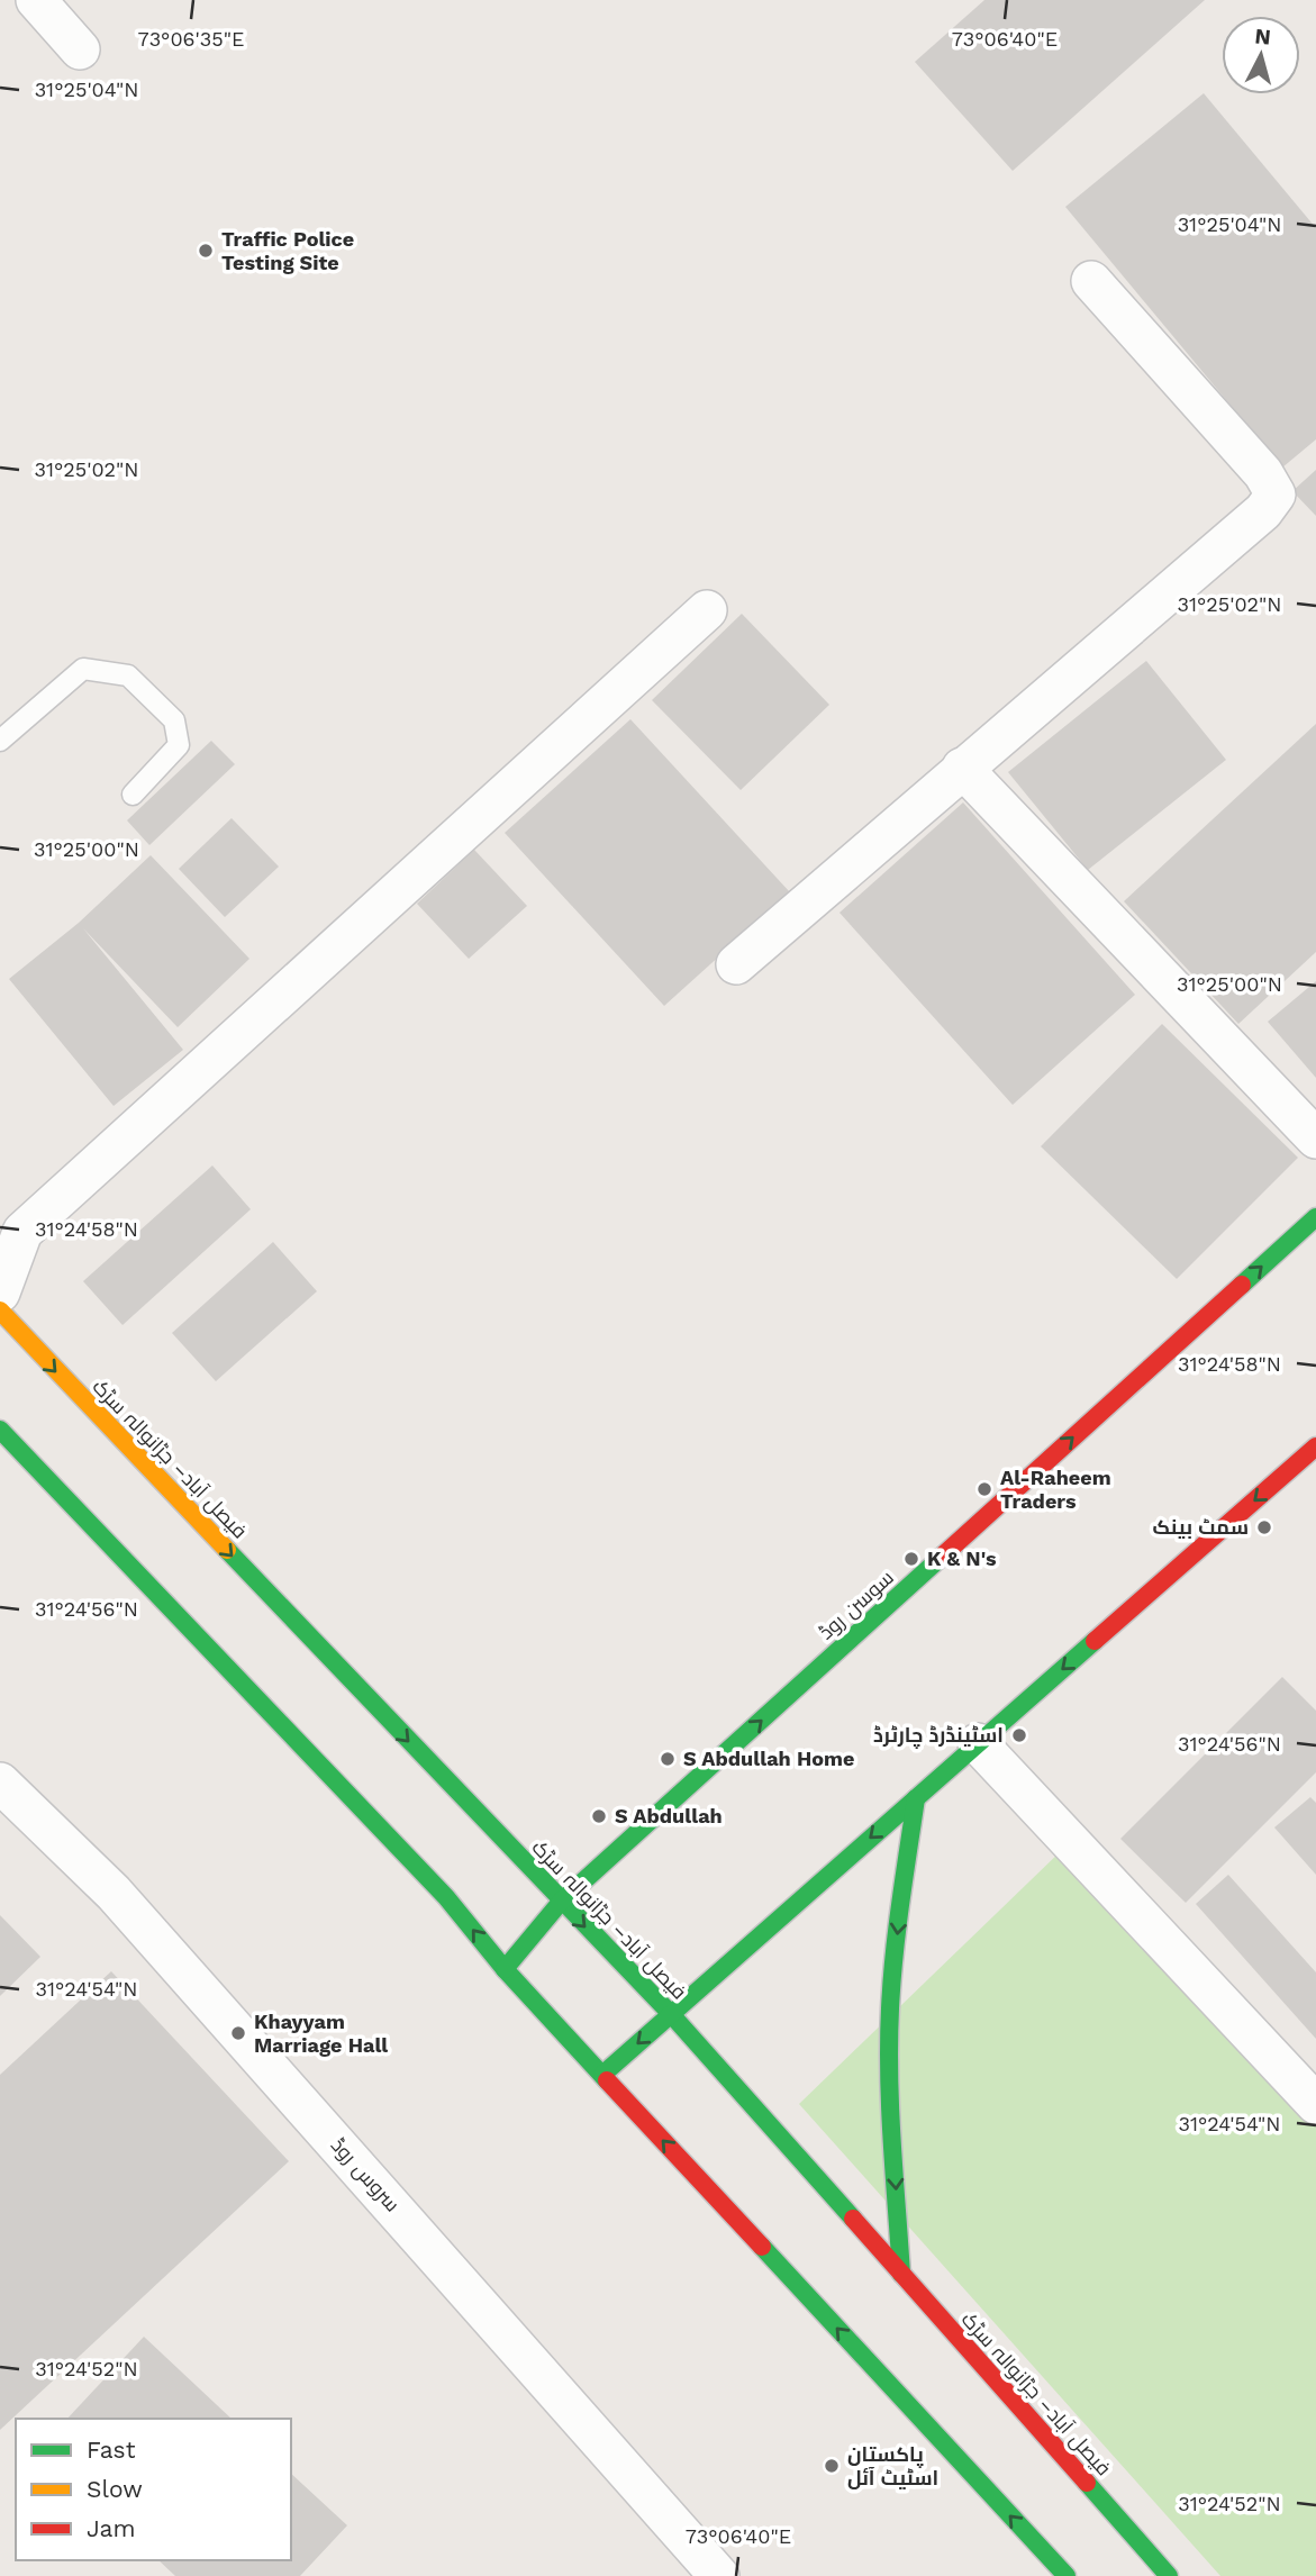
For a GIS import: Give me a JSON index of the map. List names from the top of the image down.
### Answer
{
  "streets": {
    "main road": ["فیصل آباد– جڑانوالہ سڑک", "سوسن روڈ"],
    "street": ["سروس روڈ"]
  },
  "crossings": [
    ["فیصل آباد– جڑانوالہ سڑک", "سوسن روڈ"]
  ],
  "one_way": ["سوسن روڈ"],
  "places": [
    "Traffic Police Testing Site",
    "Al-Raheem Traders",
    "سمٹ بینک",
    "K & N's",
    "اسٹینڈرڈ چارٹرڈ",
    "S Abdullah Home",
    "S Abdullah",
    "Khayyam Marriage Hall",
    "پاکستان اسٹیٹ آئل"
  ],
  "legend": ["Fast", "Slow", "Jam"],
  "north": "top",
  "coordinates": [
    "73°06'35\"E",
    "73°06'40\"E",
    "31°25'04\"N",
    "31°25'02\"N",
    "31°25'00\"N",
    "31°24'58\"N",
    "31°24'56\"N",
    "31°24'54\"N",
    "31°24'52\"N"
  ]
}
